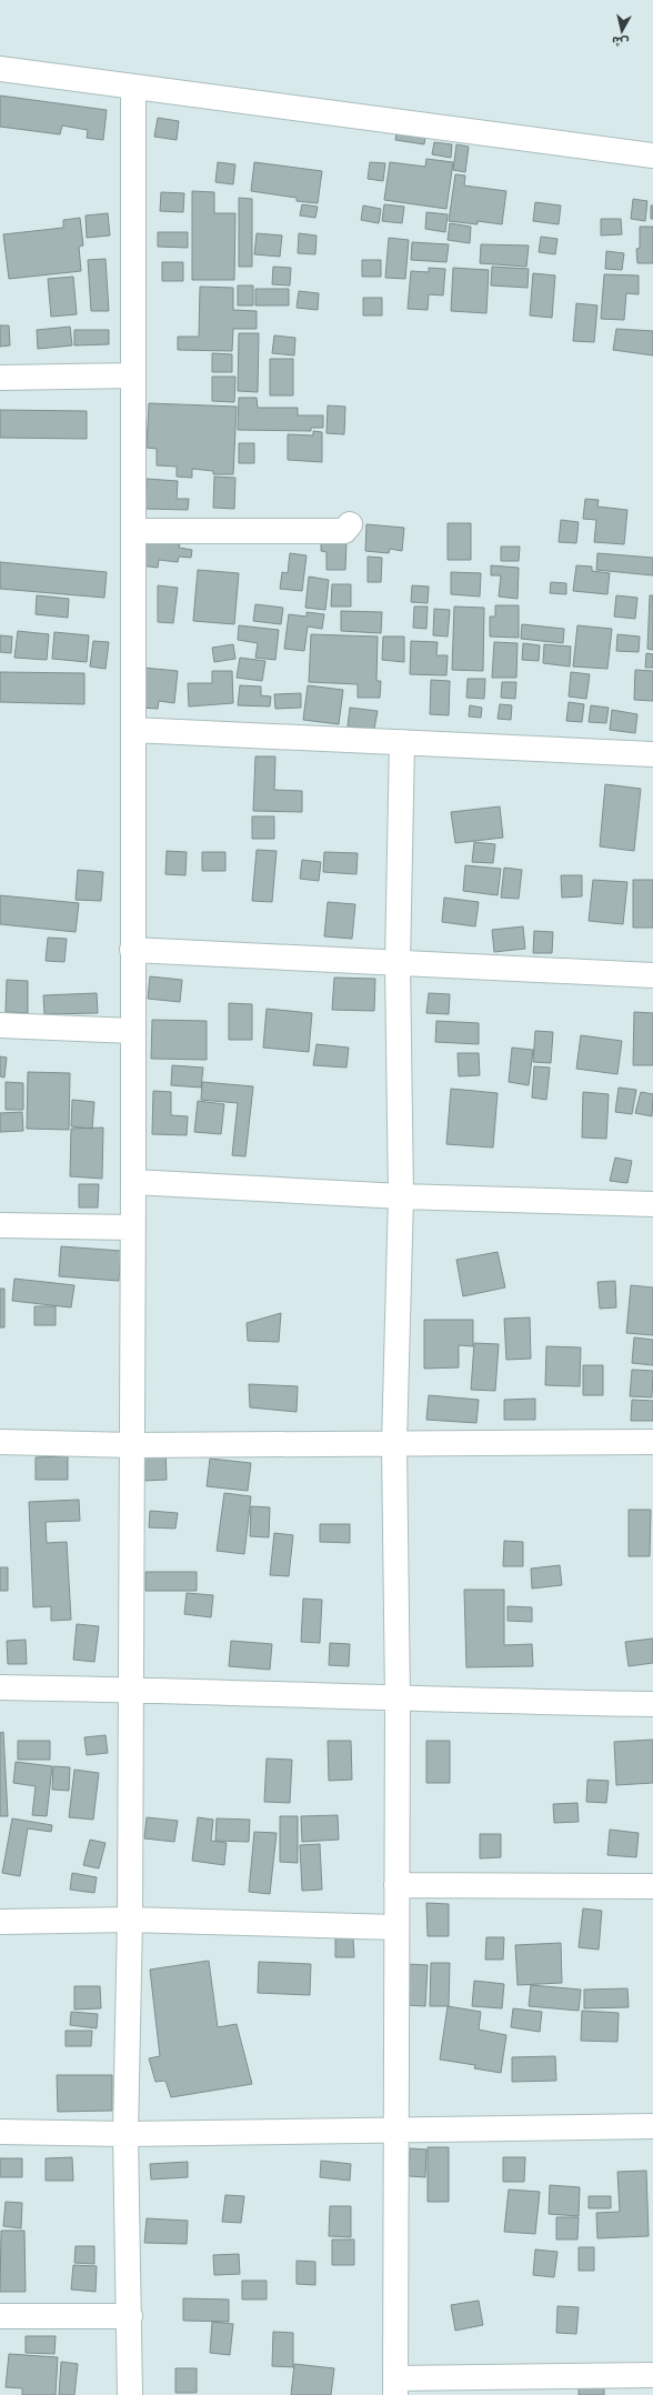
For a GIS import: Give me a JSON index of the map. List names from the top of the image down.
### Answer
{
  "north": "bottom"
}
